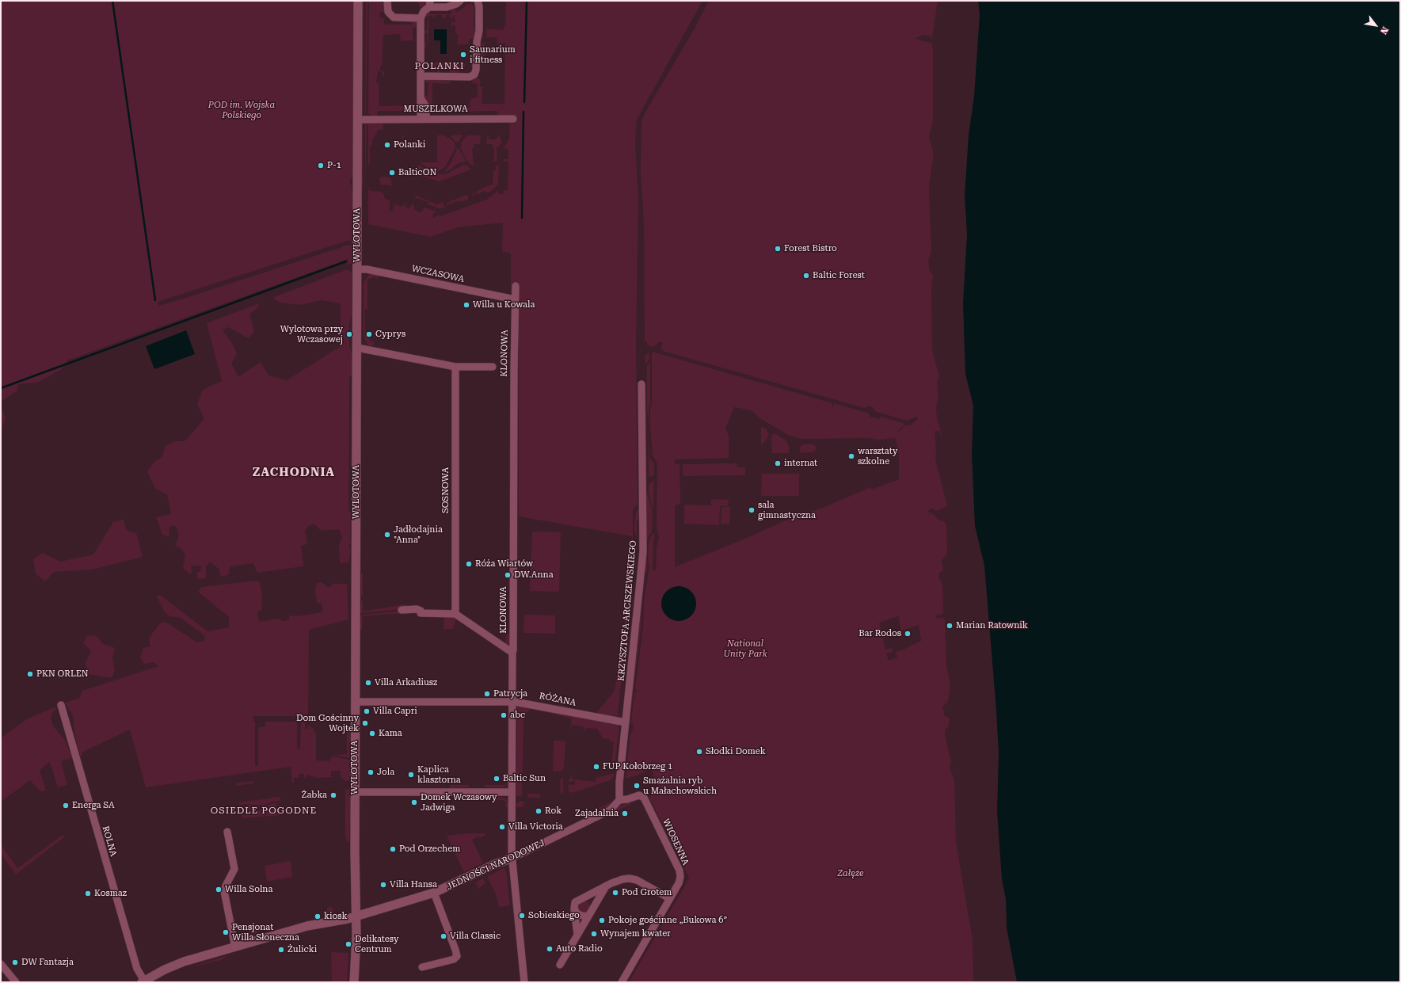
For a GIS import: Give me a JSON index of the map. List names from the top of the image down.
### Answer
{
  "streets": {
    "street": [
      "MUSZELKOWA",
      "WYLOTOWA",
      "WCZASOWA",
      "KLONOWA",
      "SOSNOWA",
      "KRZYSZTOFA ARCISZEWSKIEGO",
      "RÓŻANA",
      "ROLNA",
      "WIOSENNA",
      "JEDNOŚCI NARODOWEJ"
    ]
  },
  "crossings": [
    ["MUSZELKOWA", "WYLOTOWA"],
    ["WYLOTOWA", "WCZASOWA"],
    ["WYLOTOWA", "RÓŻANA"],
    ["WYLOTOWA", "JEDNOŚCI NARODOWEJ"],
    ["WCZASOWA", "KLONOWA"],
    ["KLONOWA", "RÓŻANA"],
    ["KLONOWA", "JEDNOŚCI NARODOWEJ"],
    ["KRZYSZTOFA ARCISZEWSKIEGO", "RÓŻANA"],
    ["KRZYSZTOFA ARCISZEWSKIEGO", "JEDNOŚCI NARODOWEJ"],
    ["ROLNA", "JEDNOŚCI NARODOWEJ"],
    ["WIOSENNA", "JEDNOŚCI NARODOWEJ"]
  ],
  "districts": ["POLANKI", "ZACHODNIA", "OSIEDLE POGODNE"],
  "parks": ["POD im. Wojska Polskiego", "National Unity Park", "Załęże"],
  "places": [
    "Saunarium i fitness",
    "Polanki",
    "P-1",
    "BalticON",
    "Forest Bistro",
    "Baltic Forest",
    "Willa u Kowala",
    "Wylotowa przy Wczasowej",
    "Cyprys",
    "warsztaty szkolne",
    "internat",
    "sala gimnastyczna",
    "Jadłodajnia \"Anna\"",
    "Róża Wiartów",
    "DW.Anna",
    "Marian Ratownik",
    "Bar Rodos",
    "PKN ORLEN",
    "Villa Arkadiusz",
    "Patrycja",
    "Villa Capri",
    "abc",
    "Dom Gościnny Wojtek",
    "Kama",
    "Słodki Domek",
    "FUP Kołobrzeg 1",
    "Jola",
    "Kaplica klasztorna",
    "Baltic Sun",
    "Smażalnia ryb u Małachowskich",
    "Żabka",
    "Domek Wczasowy Jadwiga",
    "Energa SA",
    "Rok",
    "Zajadalnia",
    "Villa Victoria",
    "Pod Orzechem",
    "Villa Hansa",
    "Willa Solna",
    "Pod Grotem",
    "Kosmaz",
    "Sobieskiego",
    "kiosk",
    "Pokoje gościnne „Bukowa 6”",
    "Pensjonat Willa Słoneczna",
    "Wynajem kwater",
    "Villa Classic",
    "Delikatesy Centrum",
    "Auto Radio",
    "Żulicki",
    "DW Fantazja"
  ],
  "north": "bottom right"
}
